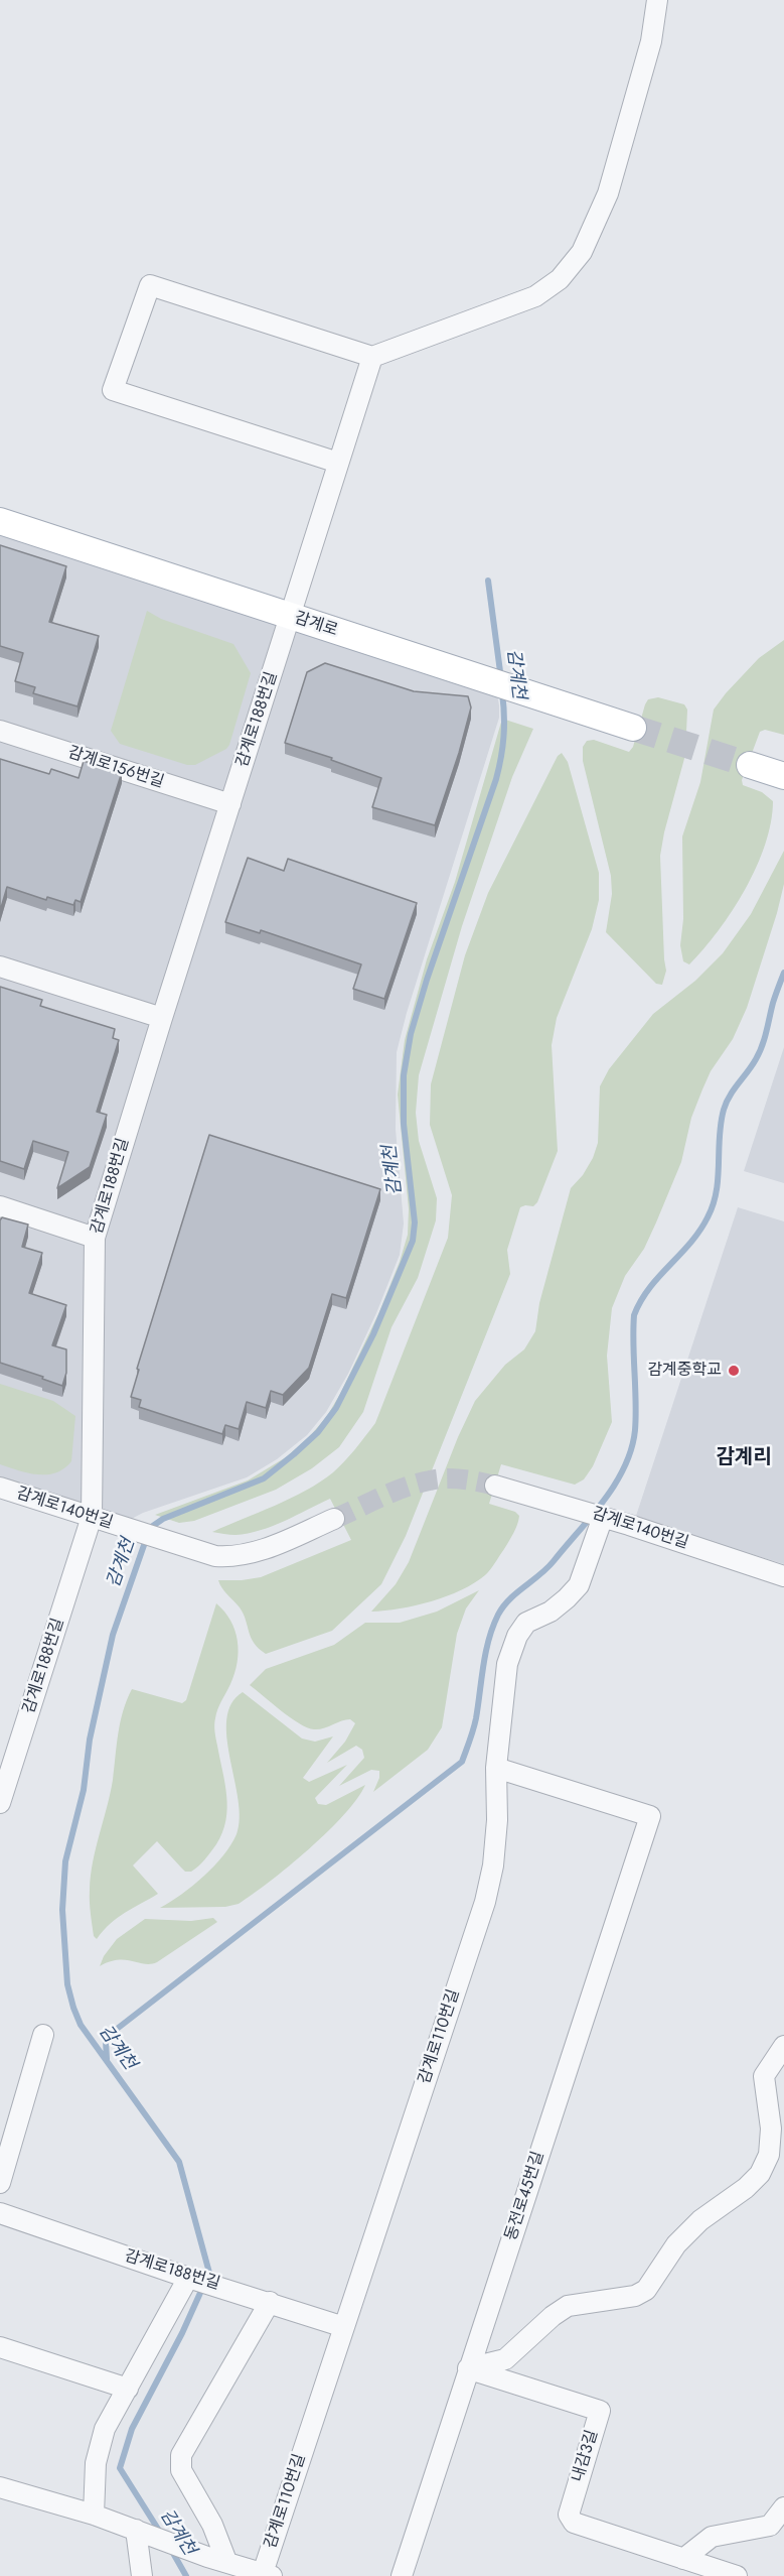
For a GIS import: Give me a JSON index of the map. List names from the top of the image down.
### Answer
{
  "streets": {
    "main road": ["감계로"],
    "street": [
      "감계로188번길",
      "감계로156번길",
      "감계로140번길",
      "감계로110번길",
      "동전로45번길",
      "내감3길"
    ]
  },
  "crossings": [
    ["감계로", "감계로188번길"],
    ["감계로188번길", "감계로156번길"],
    ["감계로188번길", "감계로140번길"],
    ["감계로188번길", "감계로110번길"],
    ["감계로140번길", "감계로110번길"],
    ["감계로110번길", "동전로45번길"],
    ["동전로45번길", "내감3길"]
  ],
  "districts": ["감계리"],
  "water": ["감계천"],
  "places": ["감계중학교"]
}
